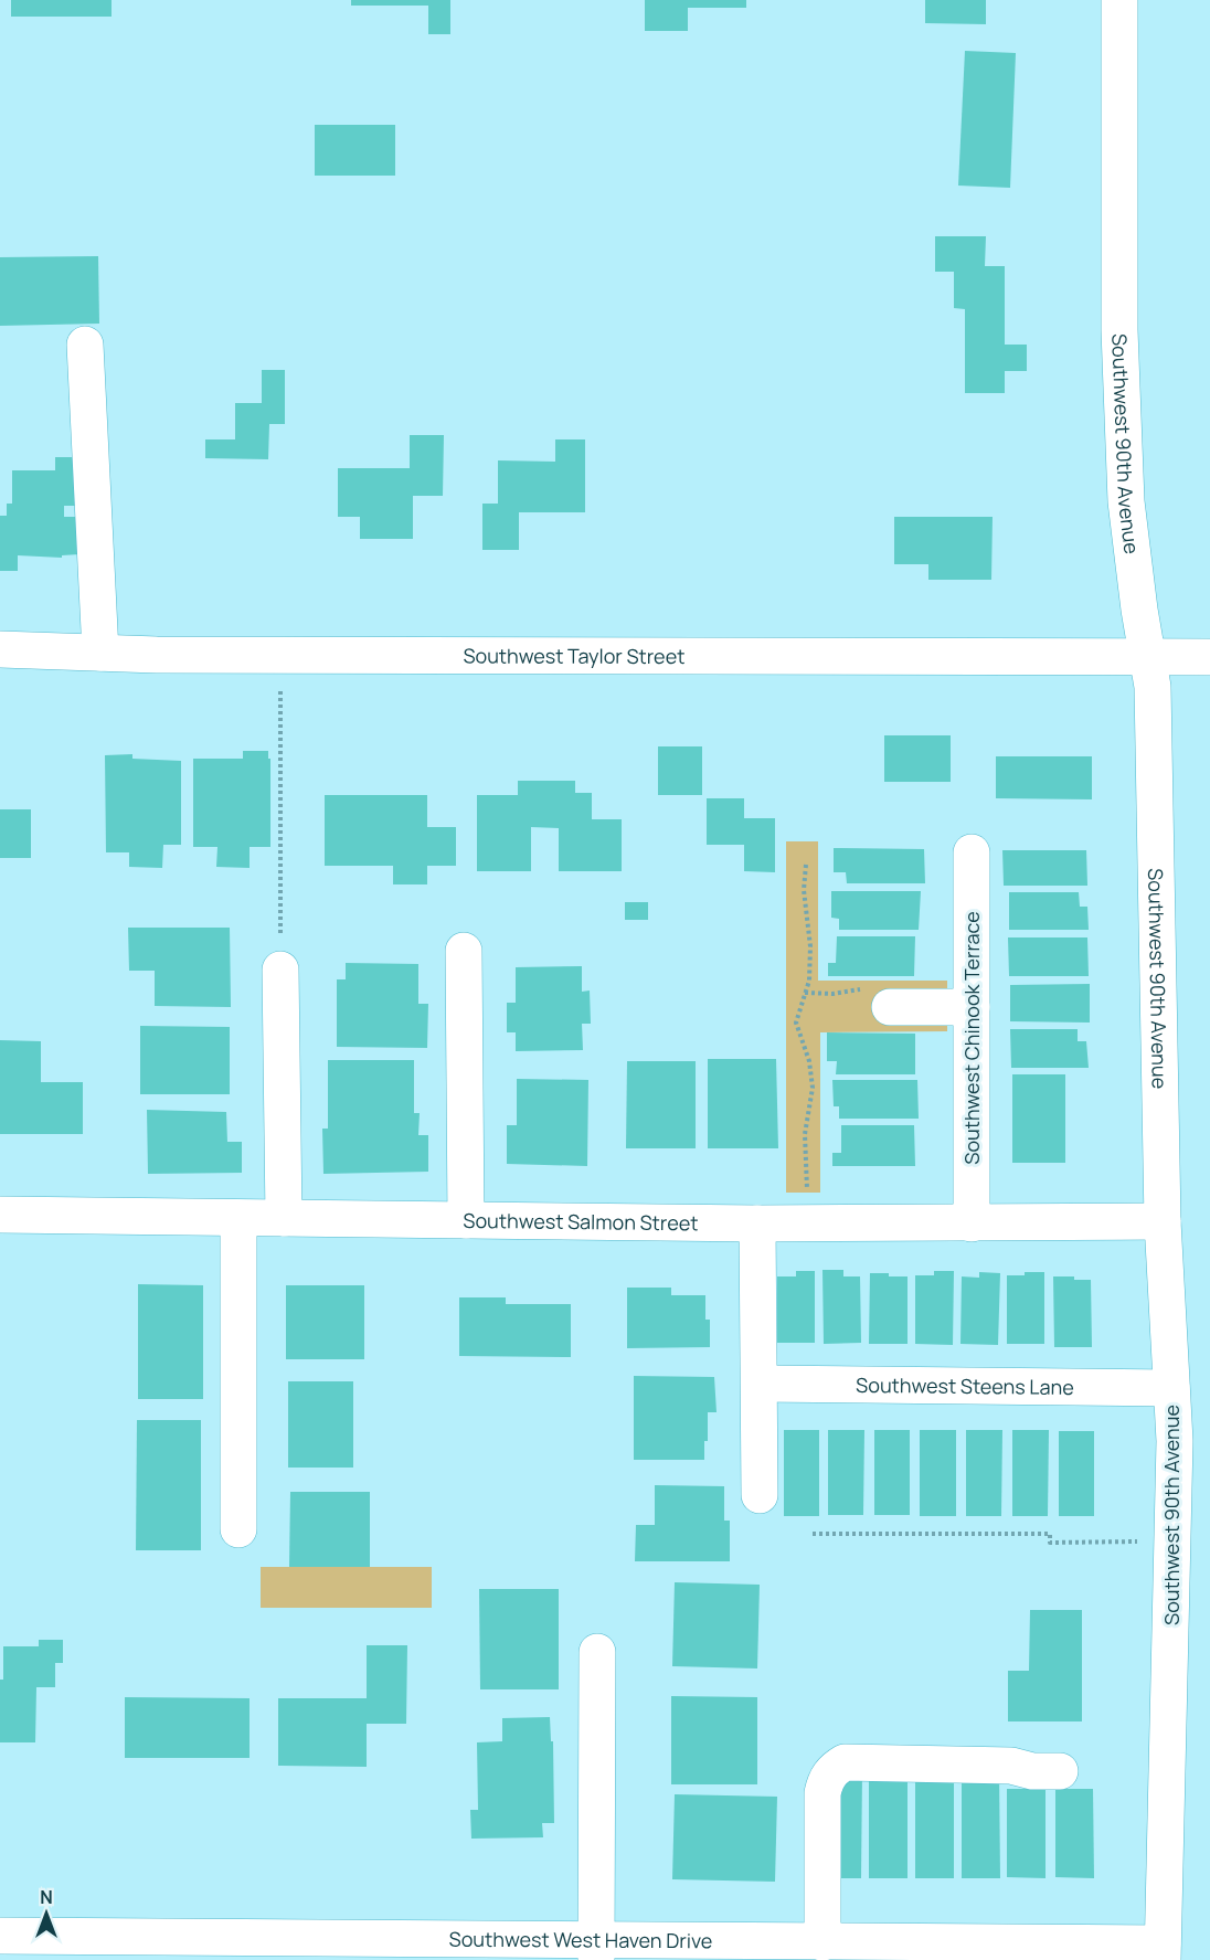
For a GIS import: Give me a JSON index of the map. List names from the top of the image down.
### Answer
{
  "streets": {
    "street": [
      "Southwest 90th Avenue",
      "Southwest Taylor Street",
      "Southwest Chinook Terrace",
      "Southwest Salmon Street",
      "Southwest Steens Lane",
      "Southwest West Haven Drive"
    ]
  },
  "crossings": [
    ["Southwest 90th Avenue", "Southwest Taylor Street"],
    ["Southwest 90th Avenue", "Southwest Salmon Street"],
    ["Southwest 90th Avenue", "Southwest Steens Lane"],
    ["Southwest 90th Avenue", "Southwest West Haven Drive"],
    ["Southwest Chinook Terrace", "Southwest Salmon Street"]
  ],
  "north": "top"
}
